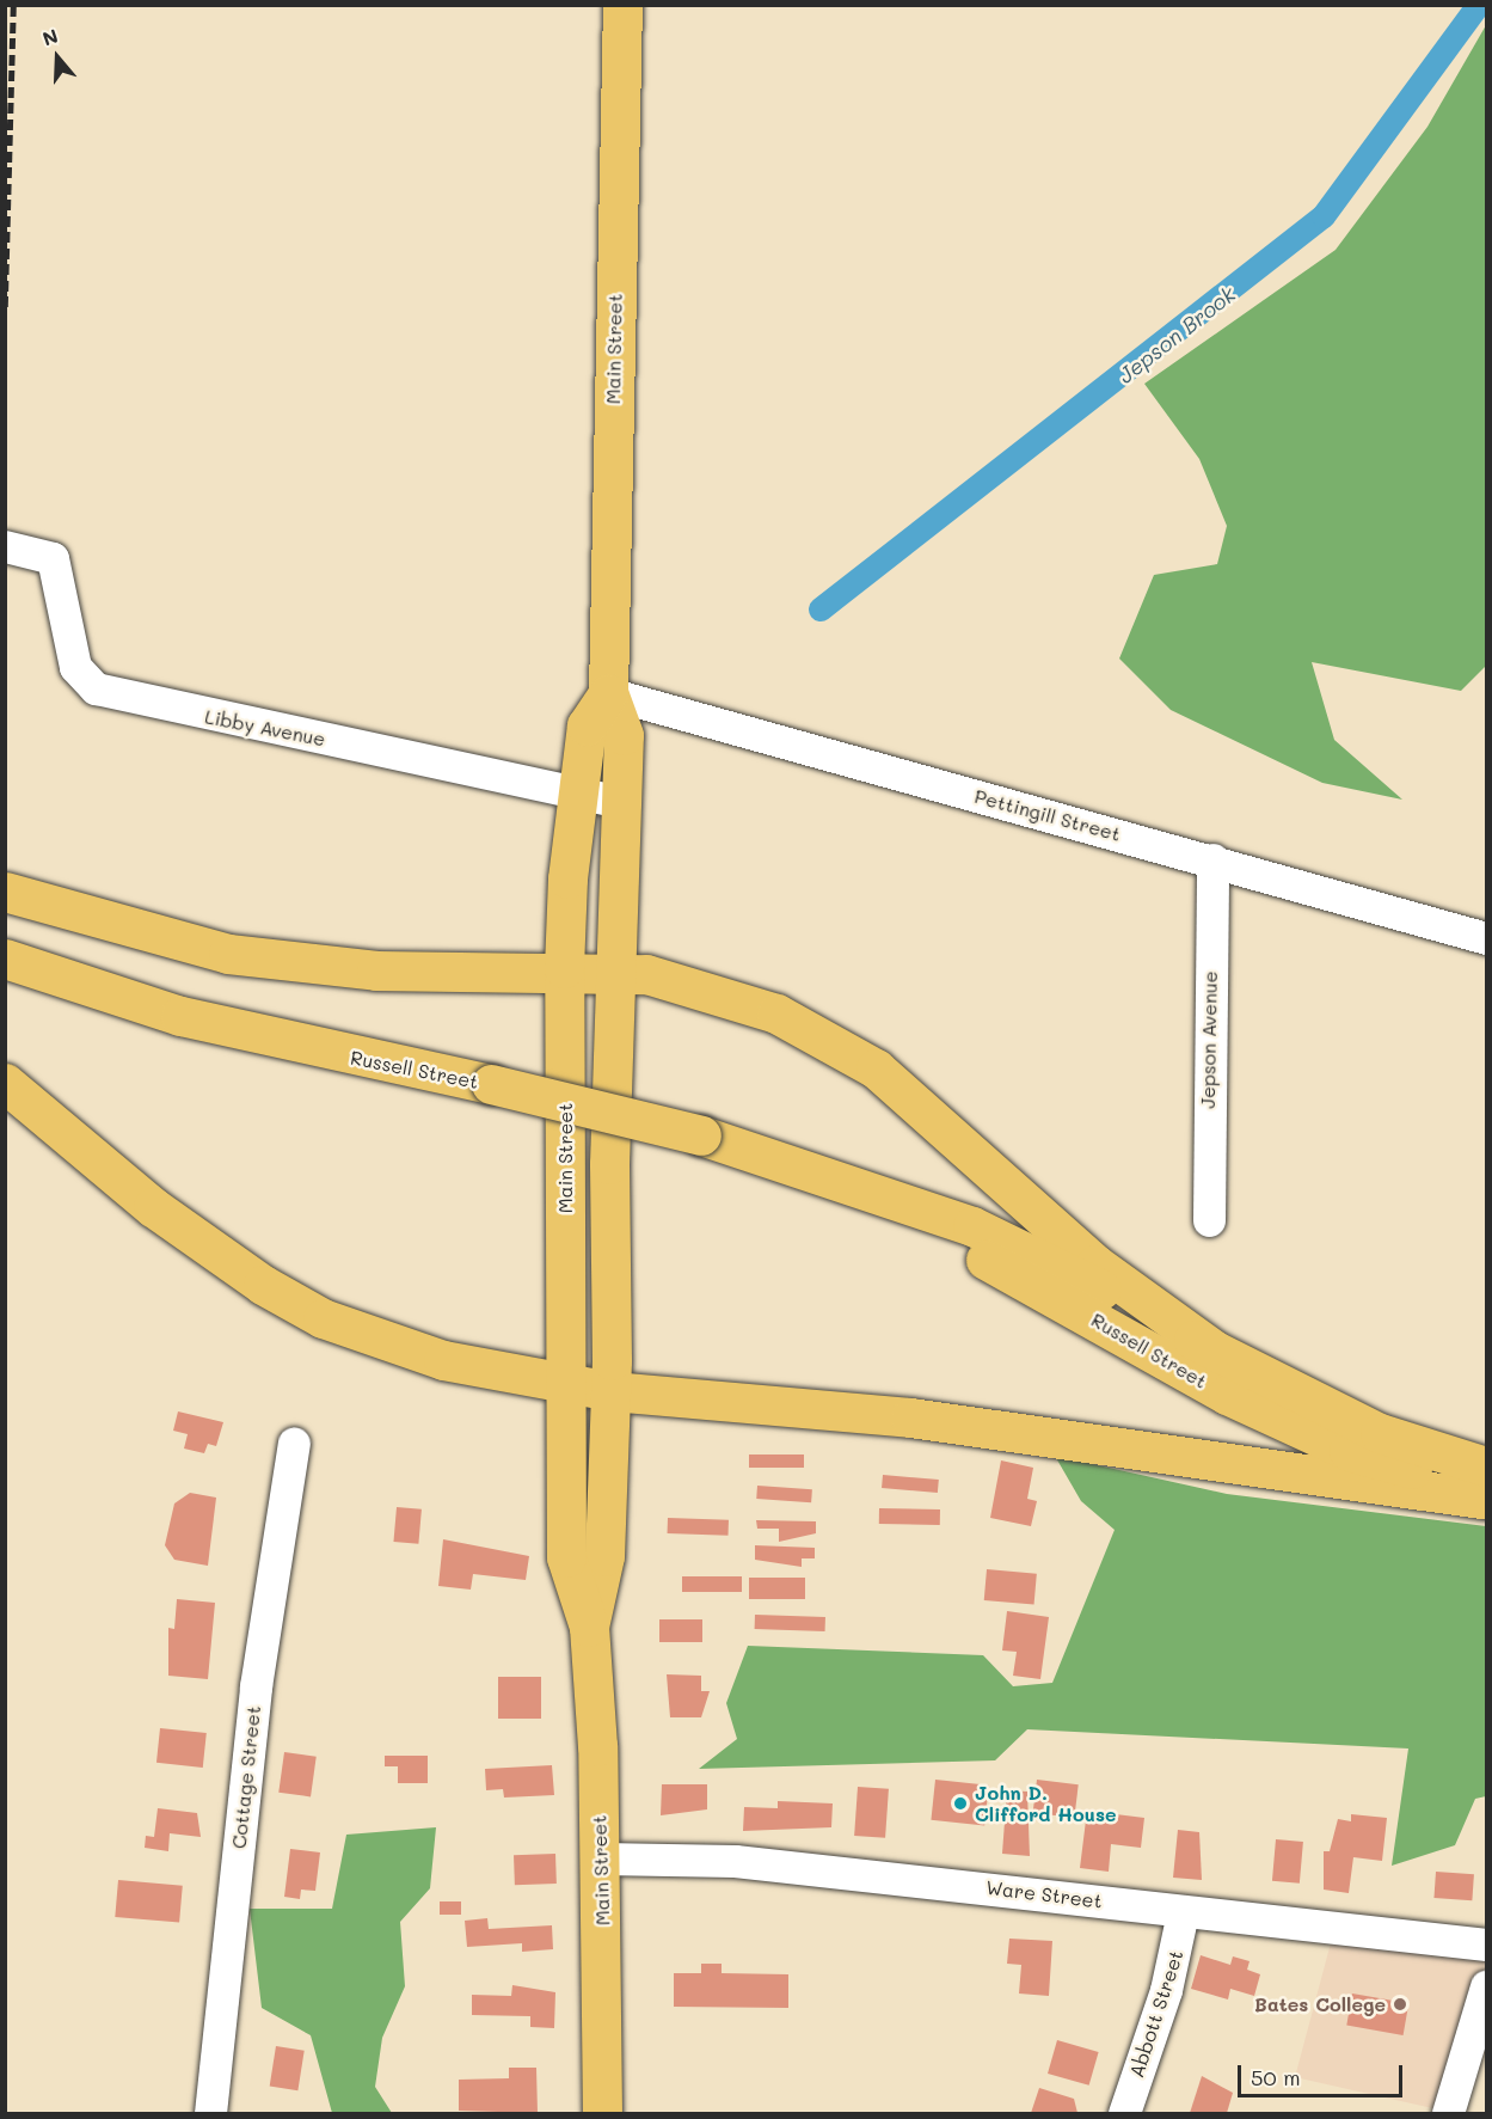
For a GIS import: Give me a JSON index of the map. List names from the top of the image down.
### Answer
{
  "streets": {
    "main road": ["Main Street", "Russell Street"],
    "street": [
      "Libby Avenue",
      "Pettingill Street",
      "Jepson Avenue",
      "Cottage Street",
      "Ware Street",
      "Abbott Street"
    ]
  },
  "crossings": [
    ["Main Street", "Libby Avenue"],
    ["Main Street", "Pettingill Street"],
    ["Main Street", "Ware Street"],
    ["Pettingill Street", "Jepson Avenue"],
    ["Ware Street", "Abbott Street"]
  ],
  "water": ["Jepson Brook"],
  "places": ["John D. Clifford House", "Bates College"],
  "scale_bar": "50 m",
  "north": "top"
}
